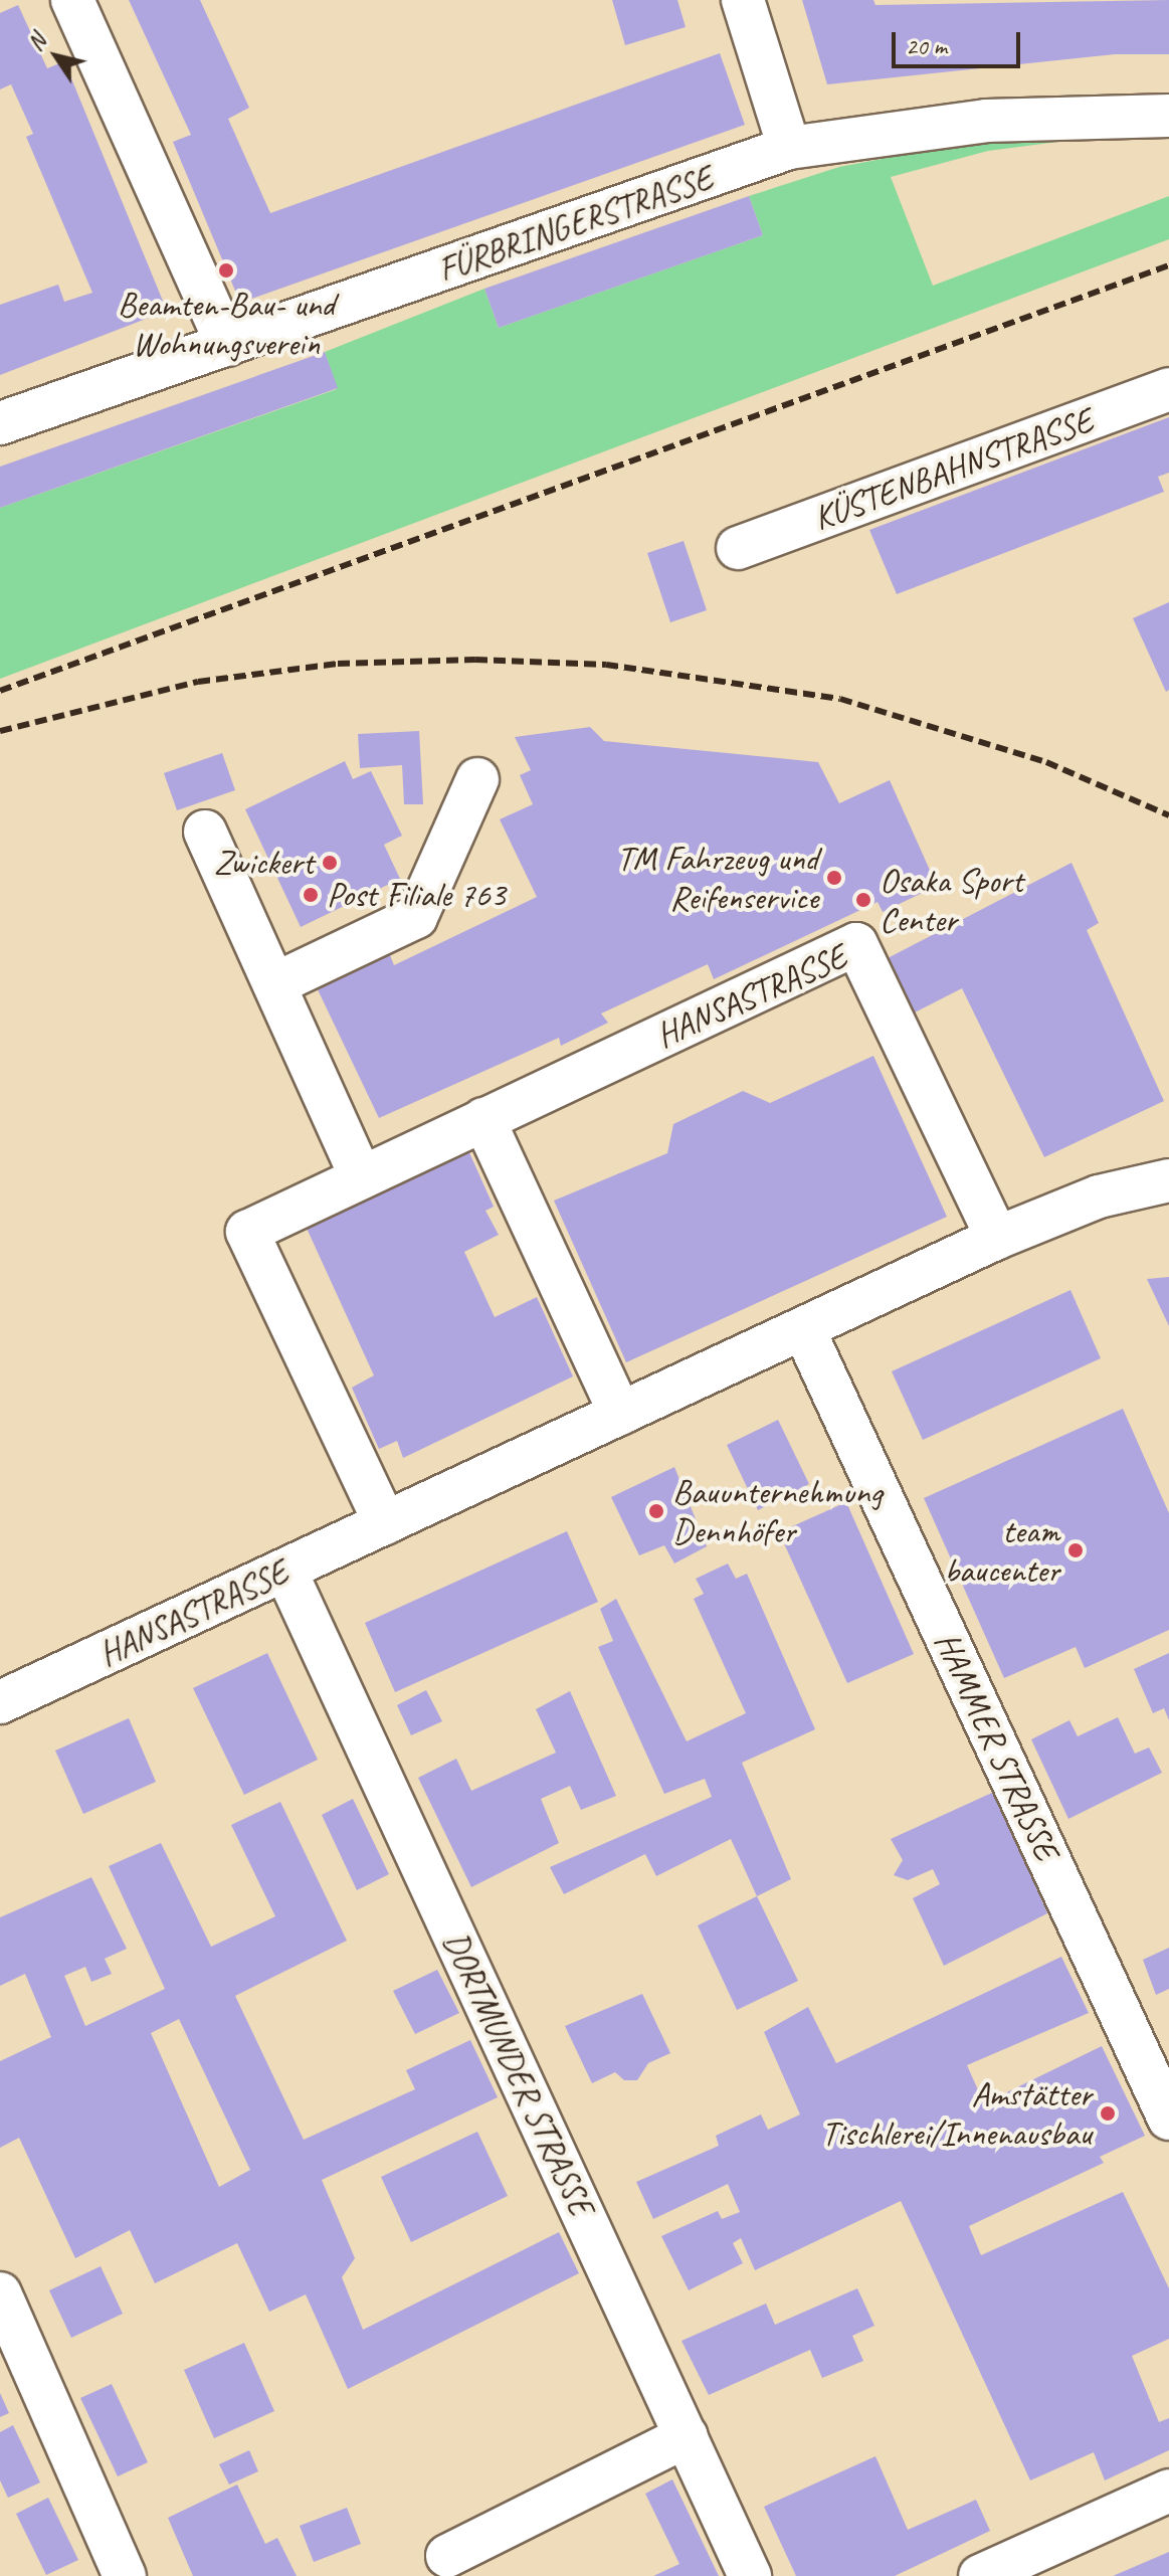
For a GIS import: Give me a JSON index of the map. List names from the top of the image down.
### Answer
{
  "streets": {
    "street": [
      "FÜRBRINGERSTRASSE",
      "KÜSTENBAHNSTRASSE",
      "HANSASTRASSE",
      "HAMMER STRASSE",
      "DORTMUNDER STRASSE"
    ]
  },
  "crossings": [
    ["HANSASTRASSE", "HAMMER STRASSE"],
    ["HANSASTRASSE", "DORTMUNDER STRASSE"]
  ],
  "places": [
    "Beamten-Bau- und Wohnungsverein",
    "Zwickert",
    "TM Fahrzeug und Reifenservice",
    "Post Filiale 763",
    "Osaka Sport Center",
    "Bauunternehmung Dennhöfer",
    "team baucenter",
    "Amstätter Tischlerei/Innenausbau"
  ],
  "scale_bar": "20 m",
  "north": "top left"
}
